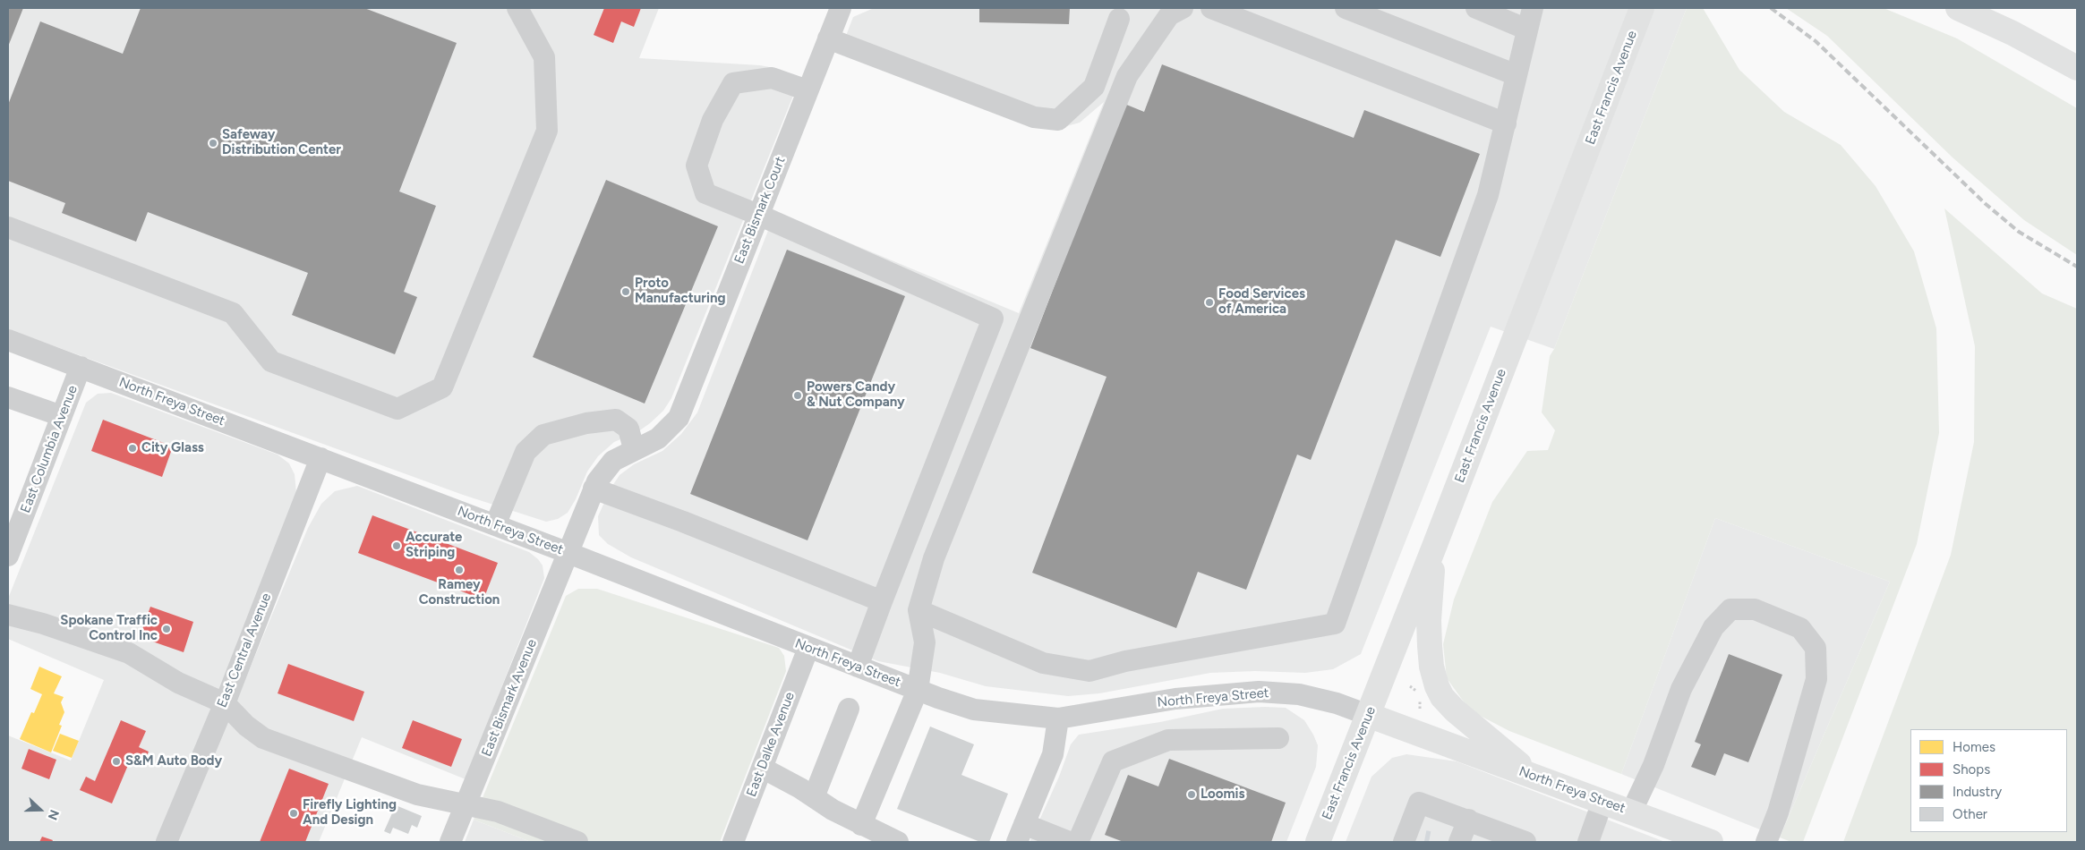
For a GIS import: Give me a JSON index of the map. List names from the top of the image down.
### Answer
{
  "streets": {
    "main road": ["East Francis Avenue", "North Freya Street"],
    "street": [
      "East Bismark Court",
      "East Columbia Avenue",
      "East Central Avenue",
      "East Bismark Avenue",
      "East Dalke Avenue"
    ]
  },
  "crossings": [
    ["East Francis Avenue", "North Freya Street"],
    ["East Bismark Court", "North Freya Street"],
    ["East Bismark Court", "East Bismark Avenue"],
    ["North Freya Street", "East Columbia Avenue"],
    ["North Freya Street", "East Central Avenue"],
    ["North Freya Street", "East Bismark Avenue"],
    ["North Freya Street", "East Dalke Avenue"]
  ],
  "places": [
    "Safeway Distribution Center",
    "Proto Manufacturing",
    "Food Services of America",
    "Powers Candy & Nut Company",
    "City Glass",
    "Accurate Striping",
    "Ramey Construction",
    "Spokane Traffic Control Inc",
    "S&M Auto Body",
    "Loomis",
    "Firefly Lighting And Design"
  ],
  "legend": [
    "Homes",
    "Shops",
    "Industry",
    "Other"
  ],
  "north": "right"
}
